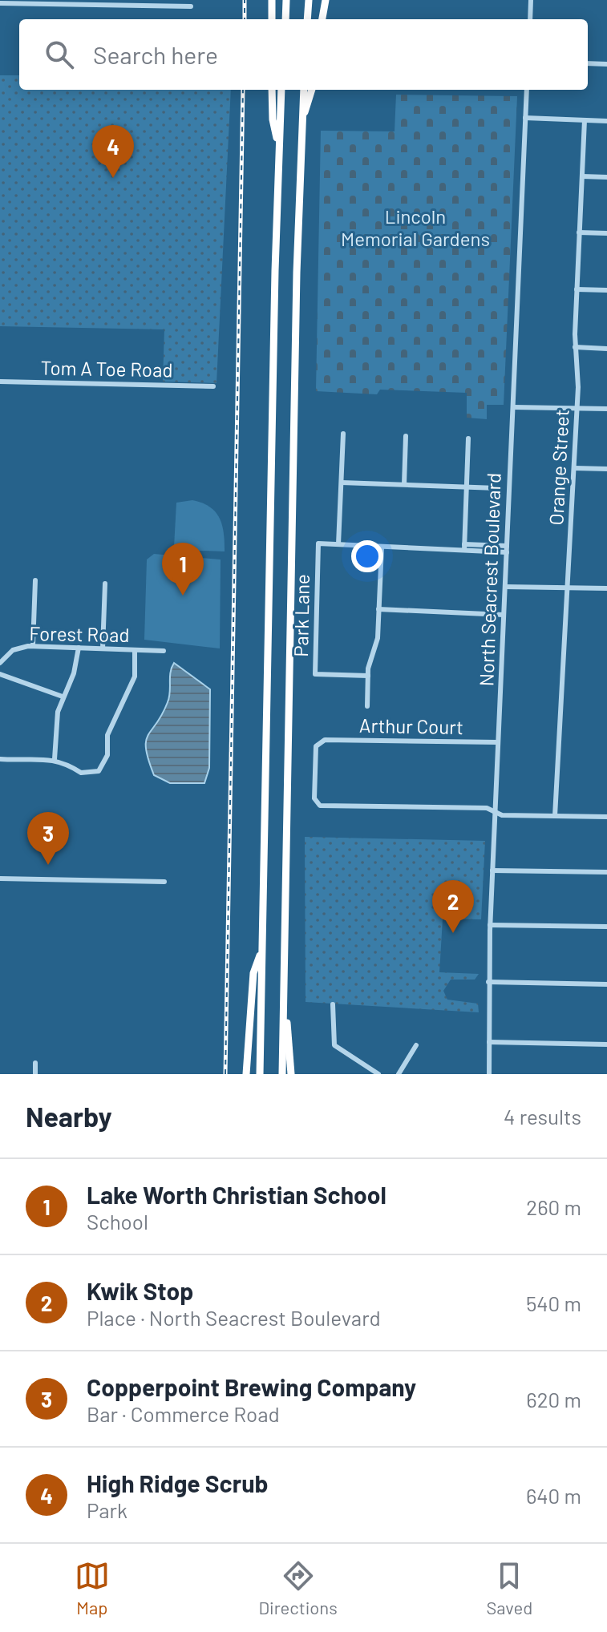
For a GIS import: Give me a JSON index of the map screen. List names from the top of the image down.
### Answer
{
  "streets": {
    "street": [
      "Tom A Toe Road",
      "Orange Street",
      "North Seacrest Boulevard",
      "Park Lane",
      "Forest Road",
      "Arthur Court"
    ]
  },
  "crossings": [
    ["North Seacrest Boulevard", "Arthur Court"]
  ],
  "parks": ["Lincoln Memorial Gardens"],
  "page": {
    "search": "Search here",
    "pins": [
      "4",
      "1",
      "3",
      "2"
    ],
    "heading": ["Nearby", "4 results"],
    "list": [
      {
        "mark": "1",
        "name": "Lake Worth Christian School",
        "note": "School",
        "value": "260 m"
      },
      {
        "mark": "2",
        "name": "Kwik Stop",
        "note": "Place · North Seacrest Boulevard",
        "value": "540 m"
      },
      {
        "mark": "3",
        "name": "Copperpoint Brewing Company",
        "note": "Bar · Commerce Road",
        "value": "620 m"
      },
      {
        "mark": "4",
        "name": "High Ridge Scrub",
        "note": "Park",
        "value": "640 m"
      }
    ],
    "nav": ["Map", "Directions", "Saved"]
  }
}
